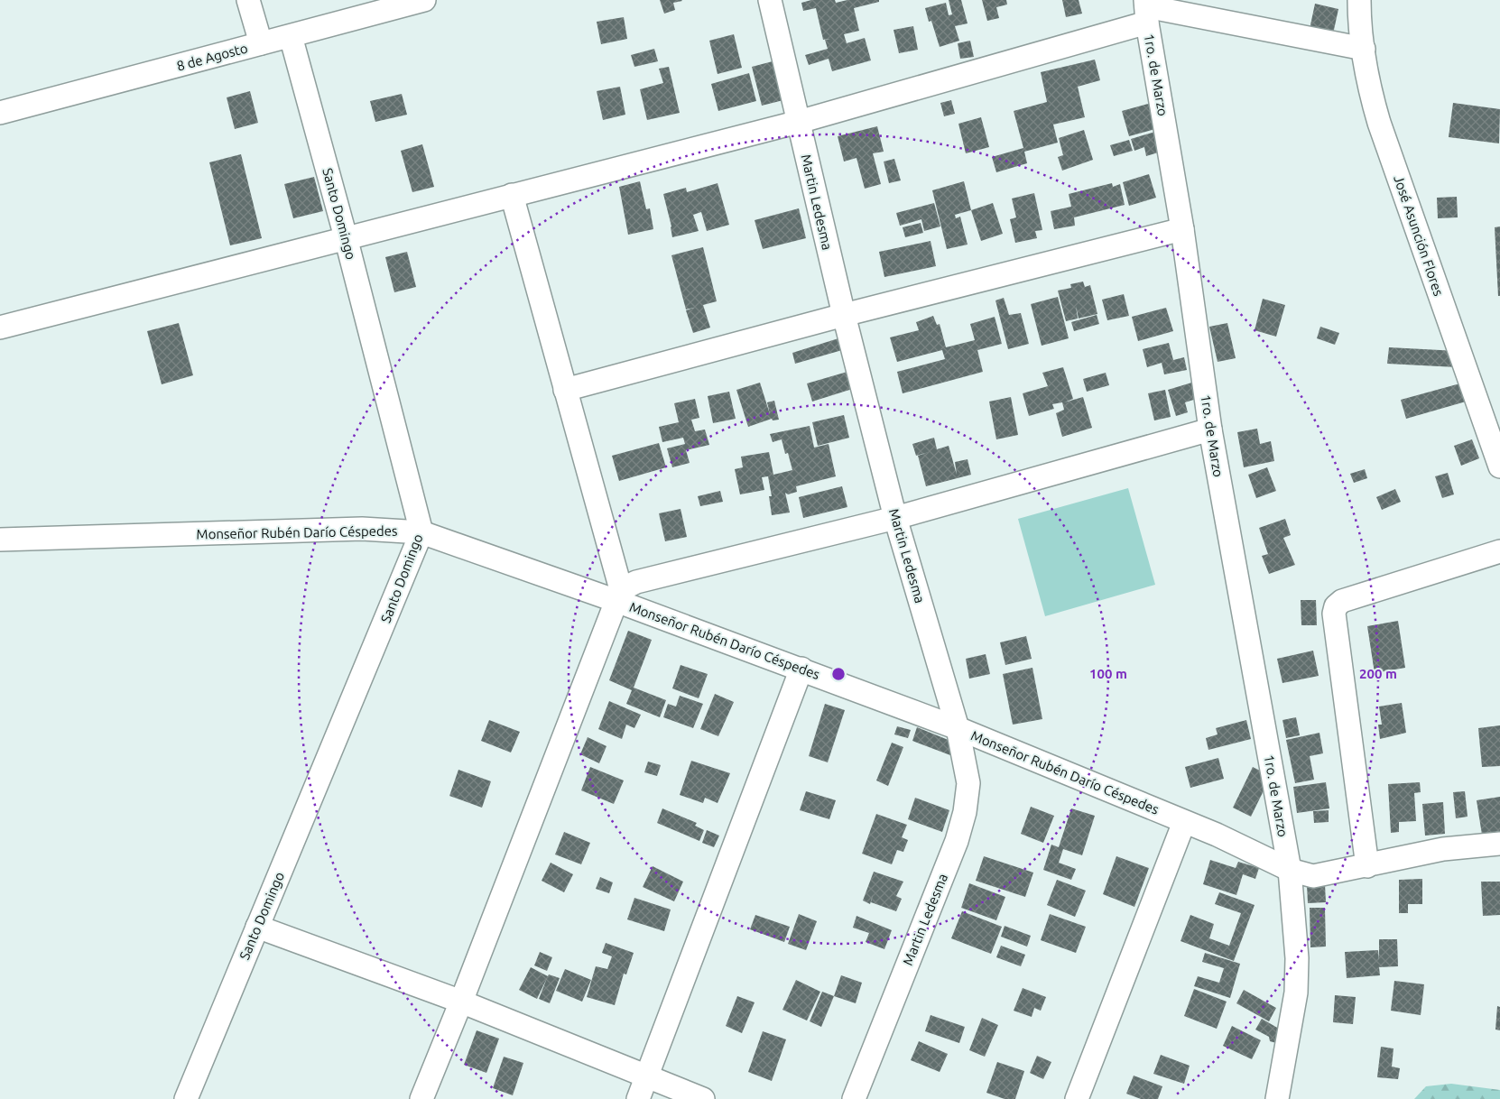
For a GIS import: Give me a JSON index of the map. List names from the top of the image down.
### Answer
{
  "streets": {
    "street": [
      "8 de Agosto",
      "1ro. de Marzo",
      "Martin Ledesma",
      "Santo Domingo",
      "José Asunción Flores",
      "Monseñor Rubén Darío Céspedes"
    ]
  },
  "crossings": [
    ["8 de Agosto", "Santo Domingo"],
    ["1ro. de Marzo", "Monseñor Rubén Darío Céspedes"],
    ["Martin Ledesma", "Monseñor Rubén Darío Céspedes"],
    ["Santo Domingo", "Monseñor Rubén Darío Céspedes"]
  ],
  "rings": ["100 m", "200 m"]
}
